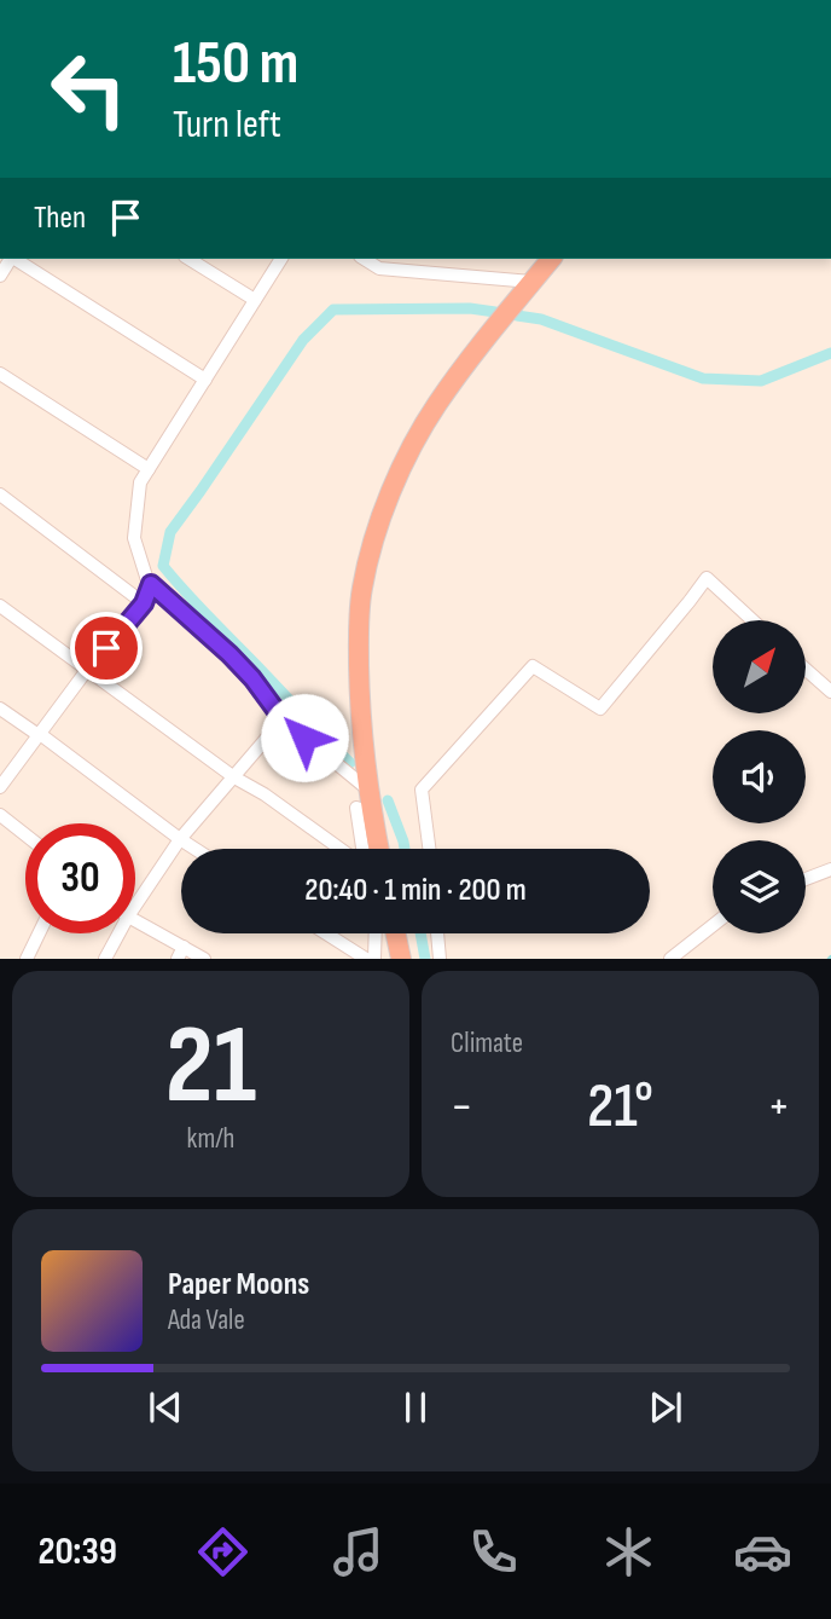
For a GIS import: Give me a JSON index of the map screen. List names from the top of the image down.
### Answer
{
  "north": "top right",
  "page": {
    "turn": ["150 m", "Turn left"],
    "then": "Then",
    "limit": "30",
    "trip": "20:40 · 1 min · 200 m",
    "tile": [
      ["21", "km/h"],
      "Climate"
    ],
    "heat": ["−", "21°", "+"],
    "song": ["Paper Moons", "Ada Vale"],
    "tabs": "20:39"
  }
}
